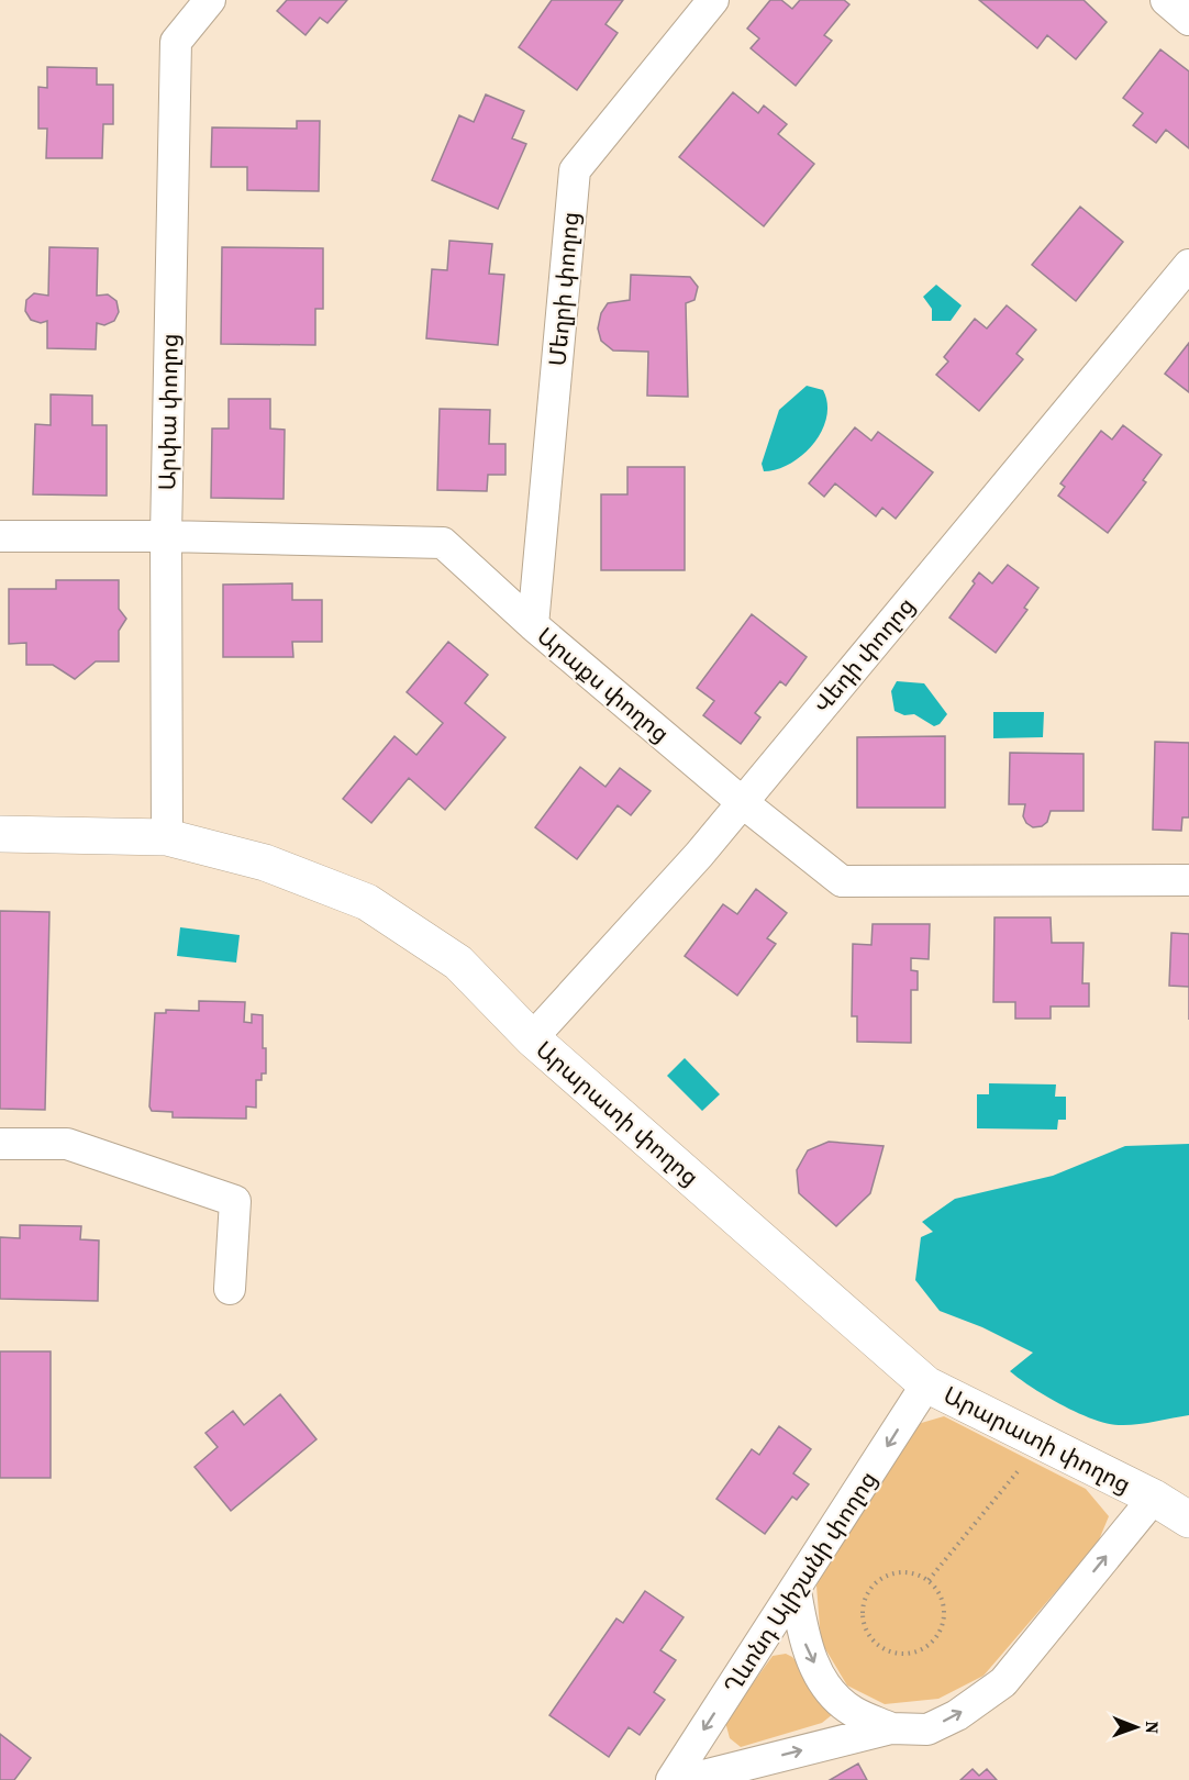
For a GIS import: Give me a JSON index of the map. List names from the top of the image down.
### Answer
{
  "streets": {
    "street": [
      "Մեղրի փողոց",
      "Արփա փողոց",
      "Վեդի փողոց",
      "Արաքս փողոց",
      "Արարատի փողոց",
      "Ղևոնդ Ալիշանի փողոց"
    ]
  },
  "crossings": [
    ["Մեղրի փողոց", "Արաքս փողոց"],
    ["Արփա փողոց", "Արաքս փողոց"],
    ["Արփա փողոց", "Արարատի փողոց"],
    ["Վեդի փողոց", "Արաքս փողոց"],
    ["Վեդի փողոց", "Արարատի փողոց"],
    ["Արարատի փողոց", "Ղևոնդ Ալիշանի փողոց"]
  ],
  "north": "right"
}
